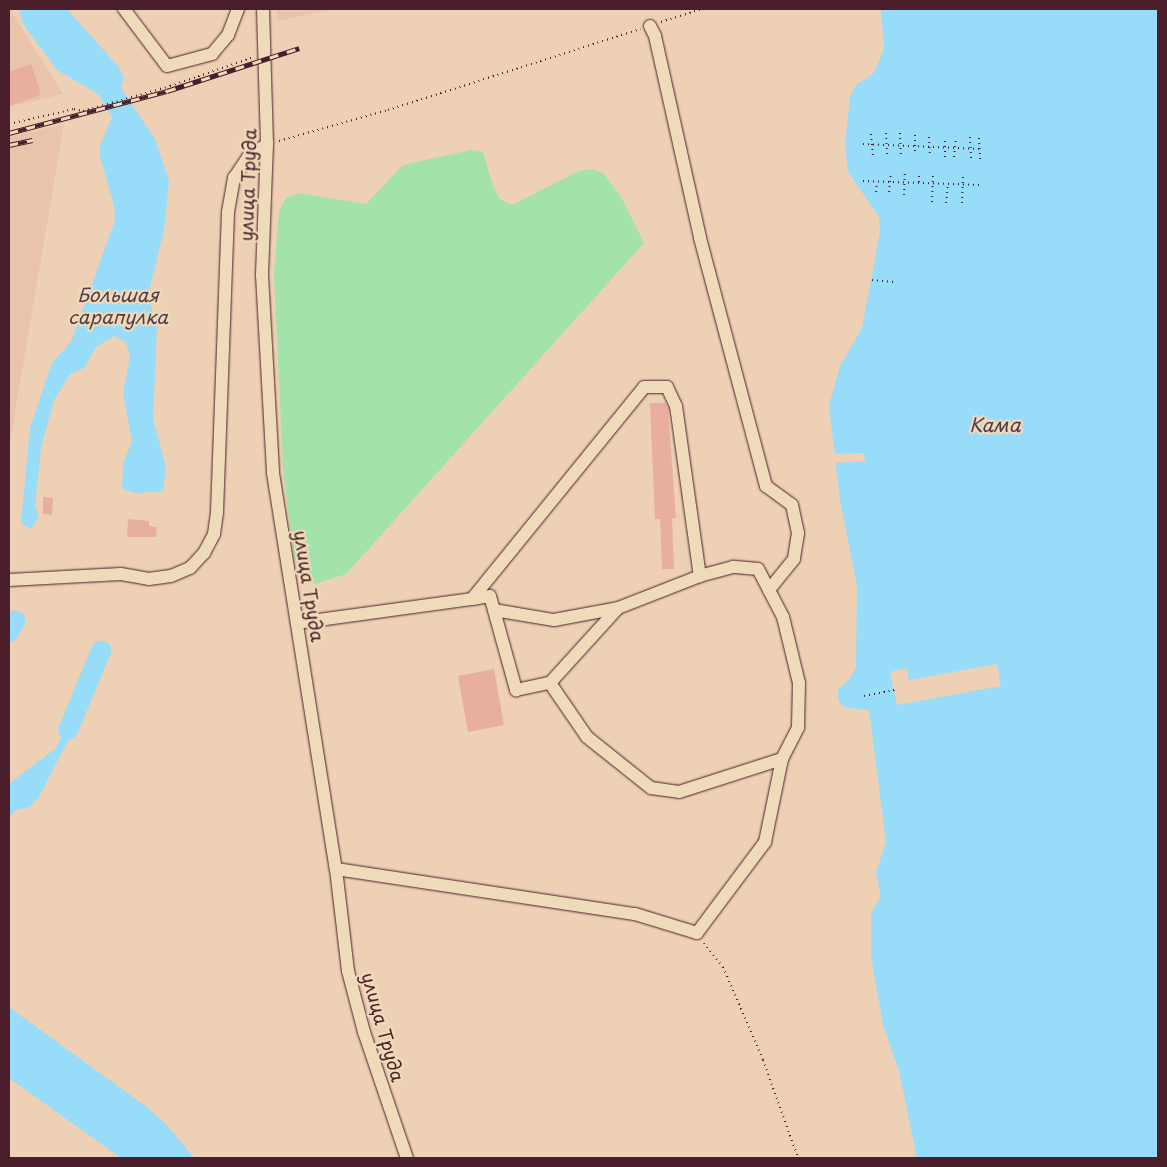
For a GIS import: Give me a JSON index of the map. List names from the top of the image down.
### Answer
{
  "streets": {
    "street": ["улица Труда"]
  },
  "water": ["Большая сарапулка", "Кама"]
}
